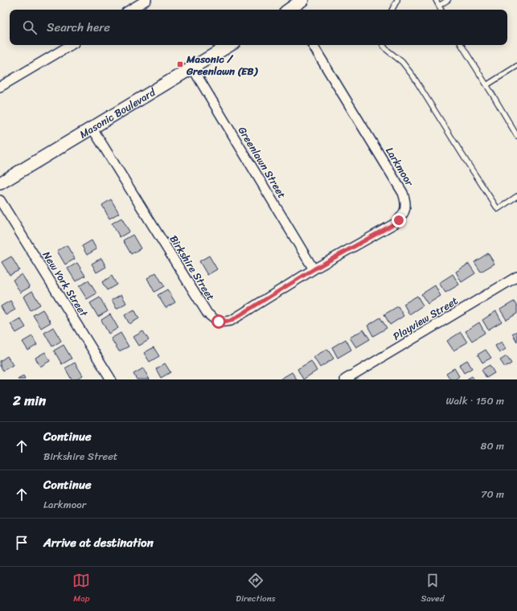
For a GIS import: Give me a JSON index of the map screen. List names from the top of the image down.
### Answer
{
  "streets": {
    "street": [
      "Masonic Boulevard",
      "Greenlawn Street",
      "Larkmoor",
      "Birkshire Street",
      "New York Street",
      "Playview Street"
    ]
  },
  "crossings": [
    ["Masonic Boulevard", "Greenlawn Street"],
    ["Masonic Boulevard", "Birkshire Street"],
    ["Greenlawn Street", "Larkmoor"],
    ["Greenlawn Street", "Birkshire Street"],
    ["Larkmoor", "Birkshire Street"]
  ],
  "places": {
    "transit": ["Masonic / Greenlawn (EB)"]
  },
  "page": {
    "search": "Search here",
    "heading": ["2 min", "Walk · 150 m"],
    "list": [
      ["Continue", "Birkshire Street", "80 m"],
      ["Continue", "Larkmoor", "70 m"],
      "Arrive at destination"
    ],
    "nav": ["Map", "Directions", "Saved"]
  }
}
